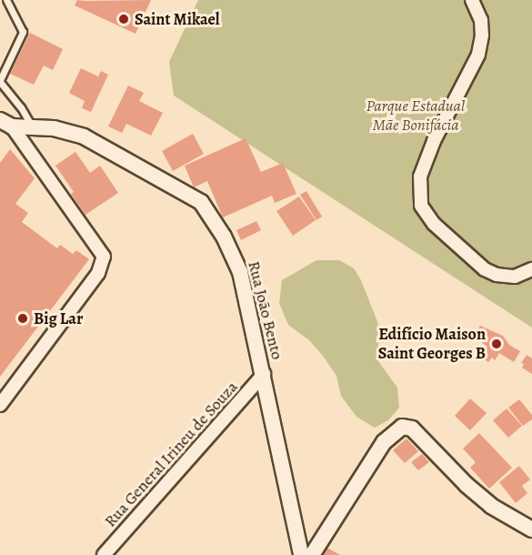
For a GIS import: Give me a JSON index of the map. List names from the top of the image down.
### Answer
{
  "streets": {
    "street": ["Rua João Bento", "Rua General Irineu de Souza"]
  },
  "crossings": [
    ["Rua João Bento", "Rua General Irineu de Souza"]
  ],
  "parks": ["Parque Estadual Mãe Bonifácia"],
  "places": ["Saint Mikael", "Big Lar", "Edifício Maison Saint Georges B"]
}
